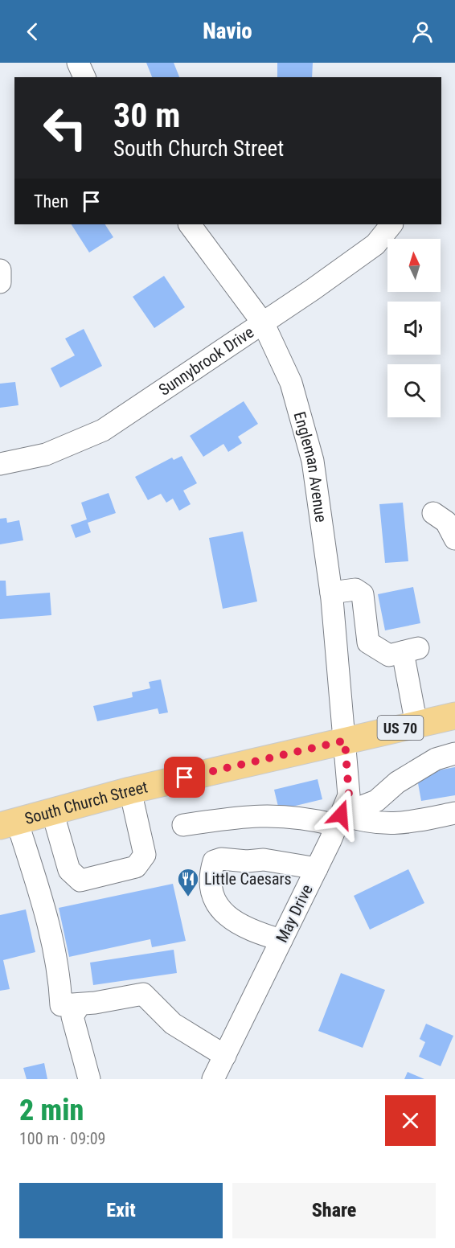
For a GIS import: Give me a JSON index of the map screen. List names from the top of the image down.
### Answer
{
  "streets": {
    "main road": ["US 70", "South Church Street"],
    "street": ["Sunnybrook Drive", "Engleman Avenue", "May Drive"]
  },
  "crossings": [
    ["Sunnybrook Drive", "Engleman Avenue"],
    ["Engleman Avenue", "South Church Street"],
    ["Engleman Avenue", "May Drive"],
    ["South Church Street", "May Drive"]
  ],
  "places": {
    "restaurant": ["Little Caesars"]
  },
  "north": "top",
  "page": {
    "header": "Navio",
    "turn": ["30 m", "South Church Street"],
    "then": "Then",
    "heading": ["2 min", "100 m · 09:09"],
    "buttons": ["Exit", "Share"]
  }
}
